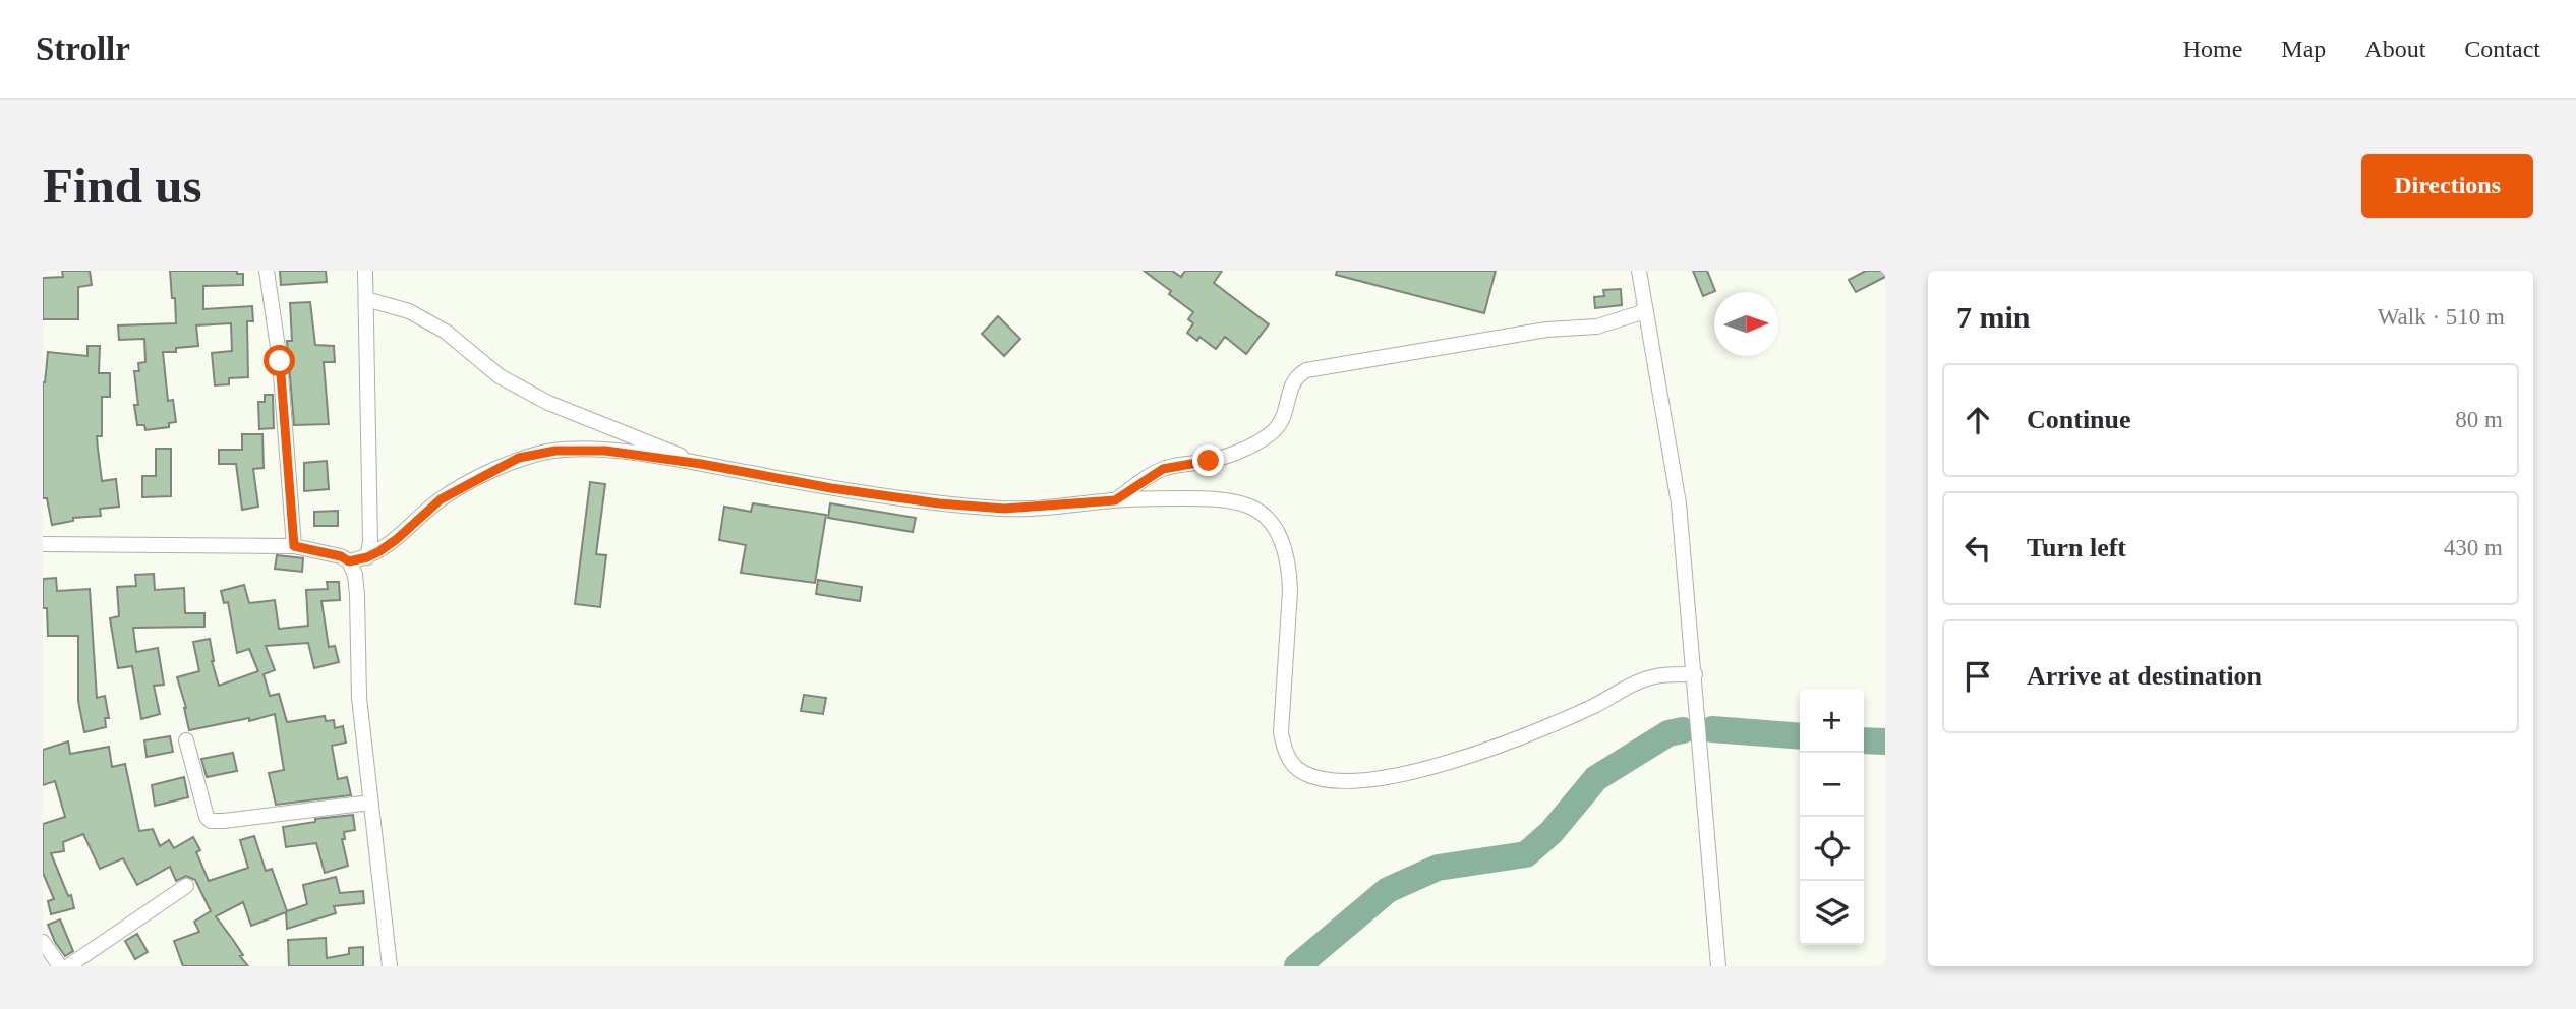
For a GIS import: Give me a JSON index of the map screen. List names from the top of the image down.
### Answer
{
  "north": "right",
  "page": {
    "header": "Strollr",
    "nav": [
      "Home",
      "Map",
      "About",
      "Contact"
    ],
    "buttons": "Directions",
    "title": "Find us",
    "heading": ["7 min", "Walk · 510 m"],
    "list": [
      ["Continue", "80 m"],
      ["Turn left", "430 m"],
      "Arrive at destination"
    ],
    "map_buttons": ["+", "−"]
  }
}
